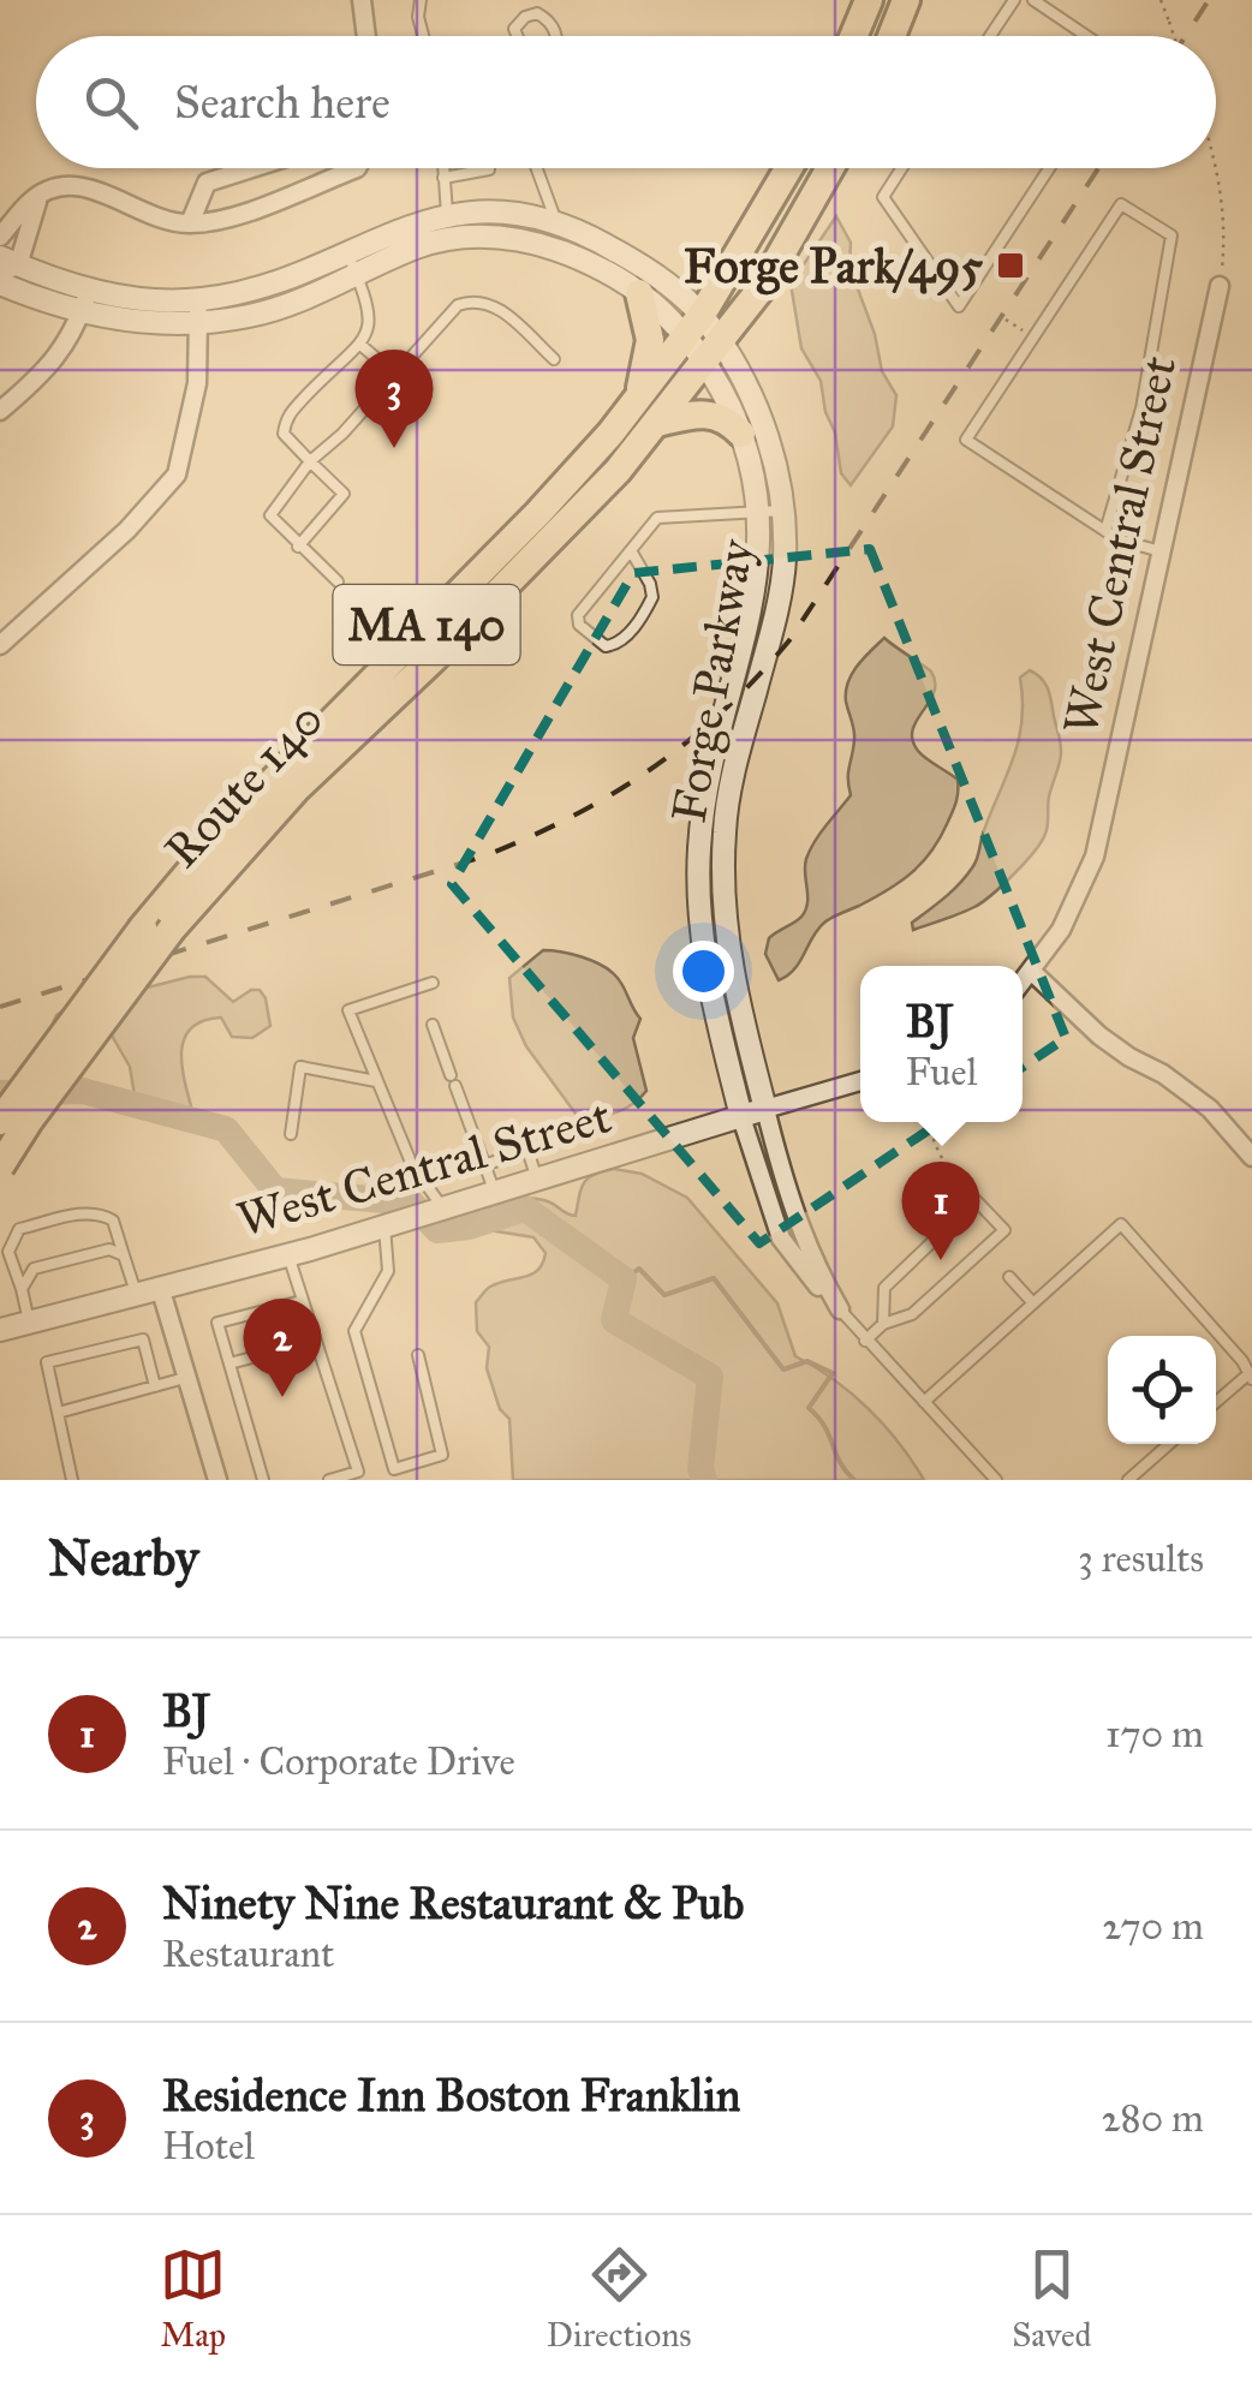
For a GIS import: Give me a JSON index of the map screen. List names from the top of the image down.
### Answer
{
  "streets": {
    "main road": ["MA 140", "Route 140"],
    "street": ["West Central Street", "Forge Parkway"]
  },
  "crossings": [
    ["West Central Street", "Forge Parkway"],
    ["Forge Parkway", "Route 140"]
  ],
  "places": {
    "transit": ["Forge Park/495"]
  },
  "page": {
    "search": "Search here",
    "pins": ["3", "1", "2"],
    "popup": ["BJ", "Fuel"],
    "heading": ["Nearby", "3 results"],
    "list": [
      {
        "mark": "1",
        "name": "BJ",
        "note": "Fuel · Corporate Drive",
        "value": "170 m"
      },
      {
        "mark": "2",
        "name": "Ninety Nine Restaurant & Pub",
        "note": "Restaurant",
        "value": "270 m"
      },
      {
        "mark": "3",
        "name": "Residence Inn Boston Franklin",
        "note": "Hotel",
        "value": "280 m"
      }
    ],
    "nav": ["Map", "Directions", "Saved"]
  }
}
